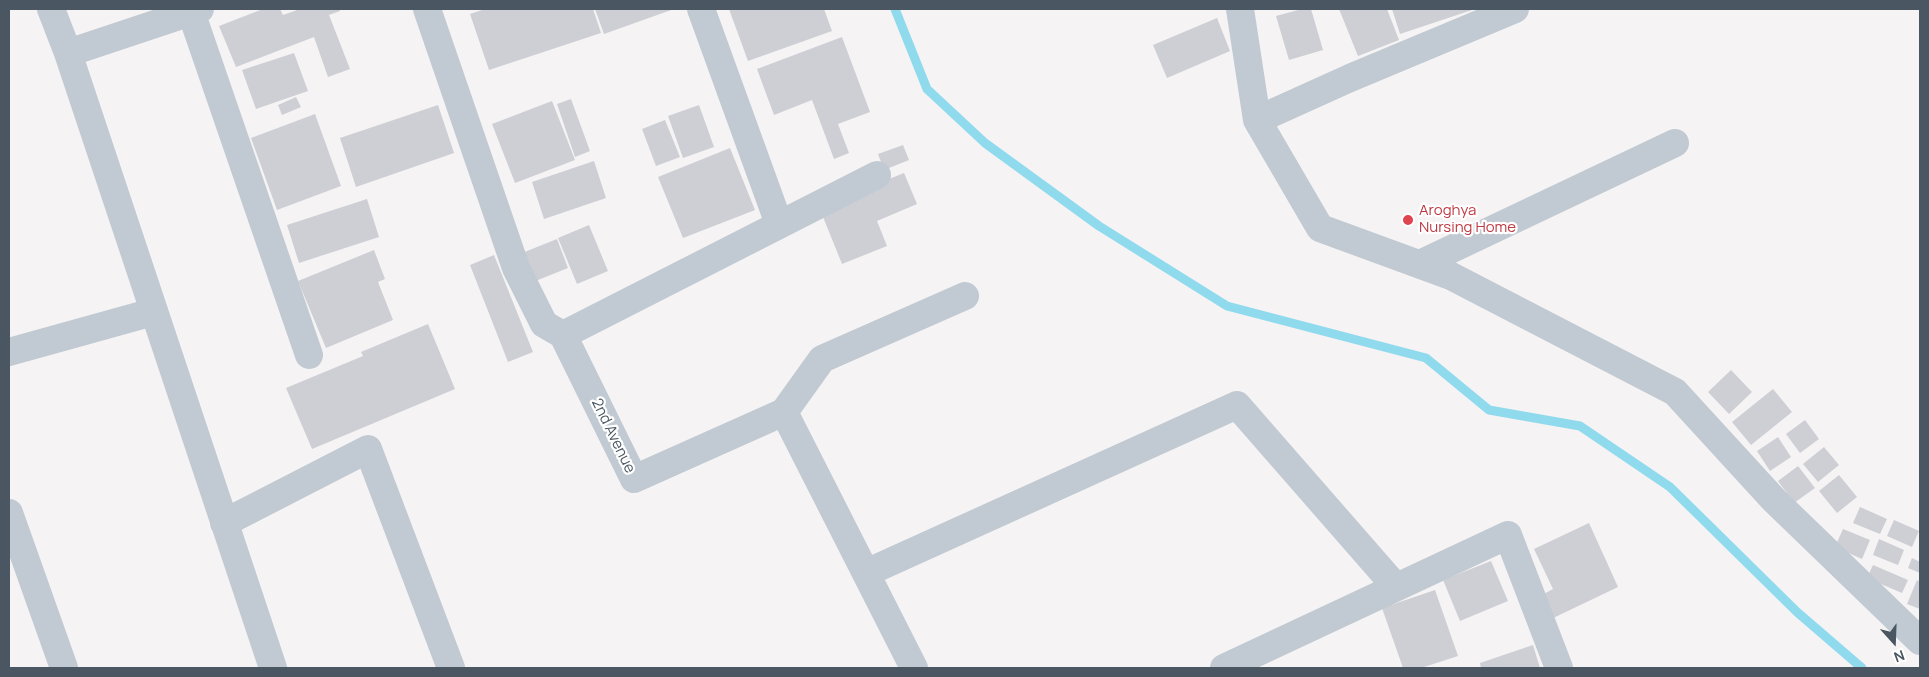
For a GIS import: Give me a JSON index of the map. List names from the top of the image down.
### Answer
{
  "streets": {
    "street": ["2nd Avenue"]
  },
  "places": ["Aroghya Nursing Home"],
  "north": "bottom"
}
